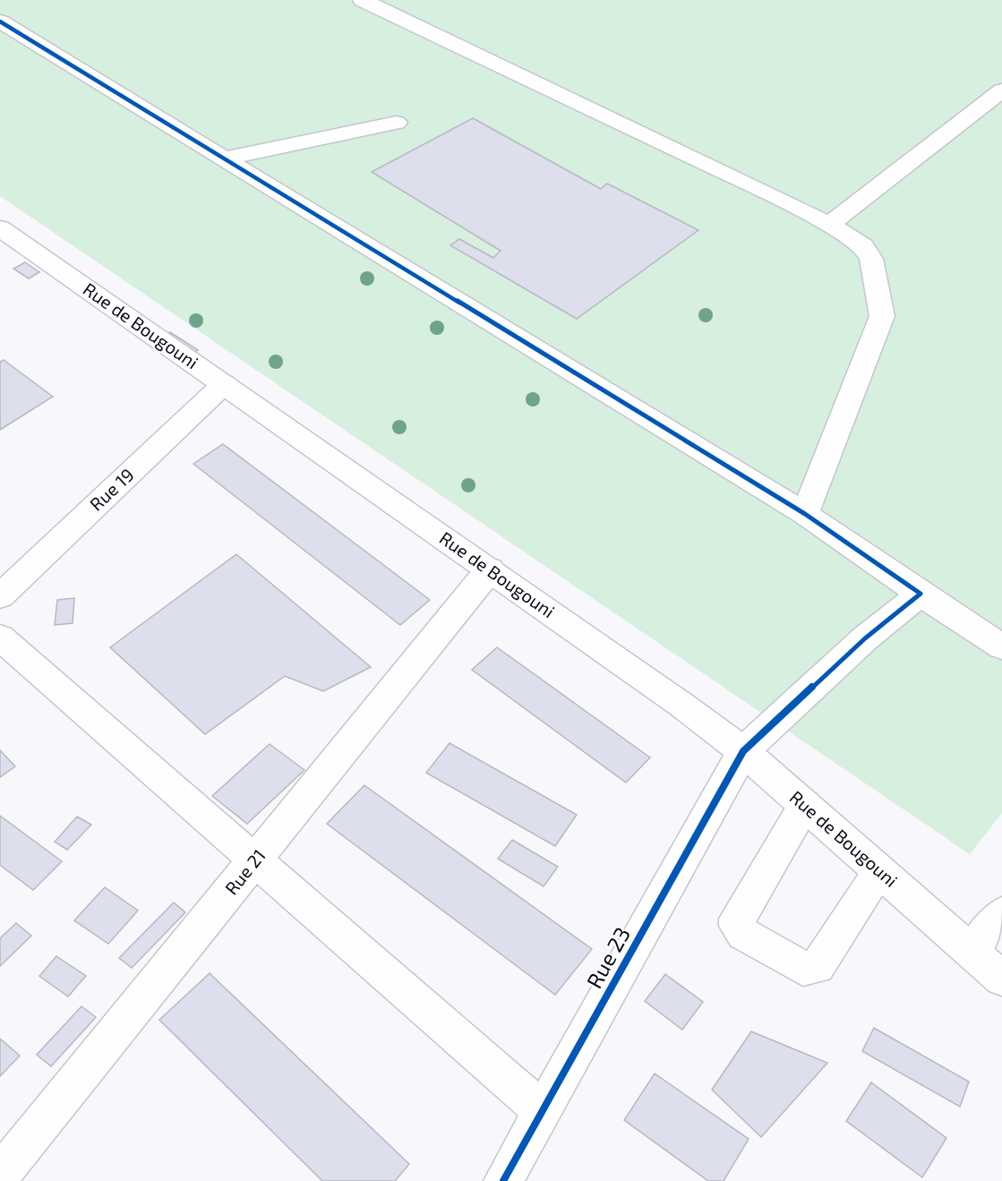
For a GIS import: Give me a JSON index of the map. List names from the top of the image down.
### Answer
{
  "streets": {
    "street": [
      "Rue de Bougouni",
      "Rue 19",
      "Rue 21",
      "Rue 23"
    ]
  },
  "crossings": [
    ["Rue de Bougouni", "Rue 19"],
    ["Rue de Bougouni", "Rue 21"],
    ["Rue de Bougouni", "Rue 23"]
  ]
}
